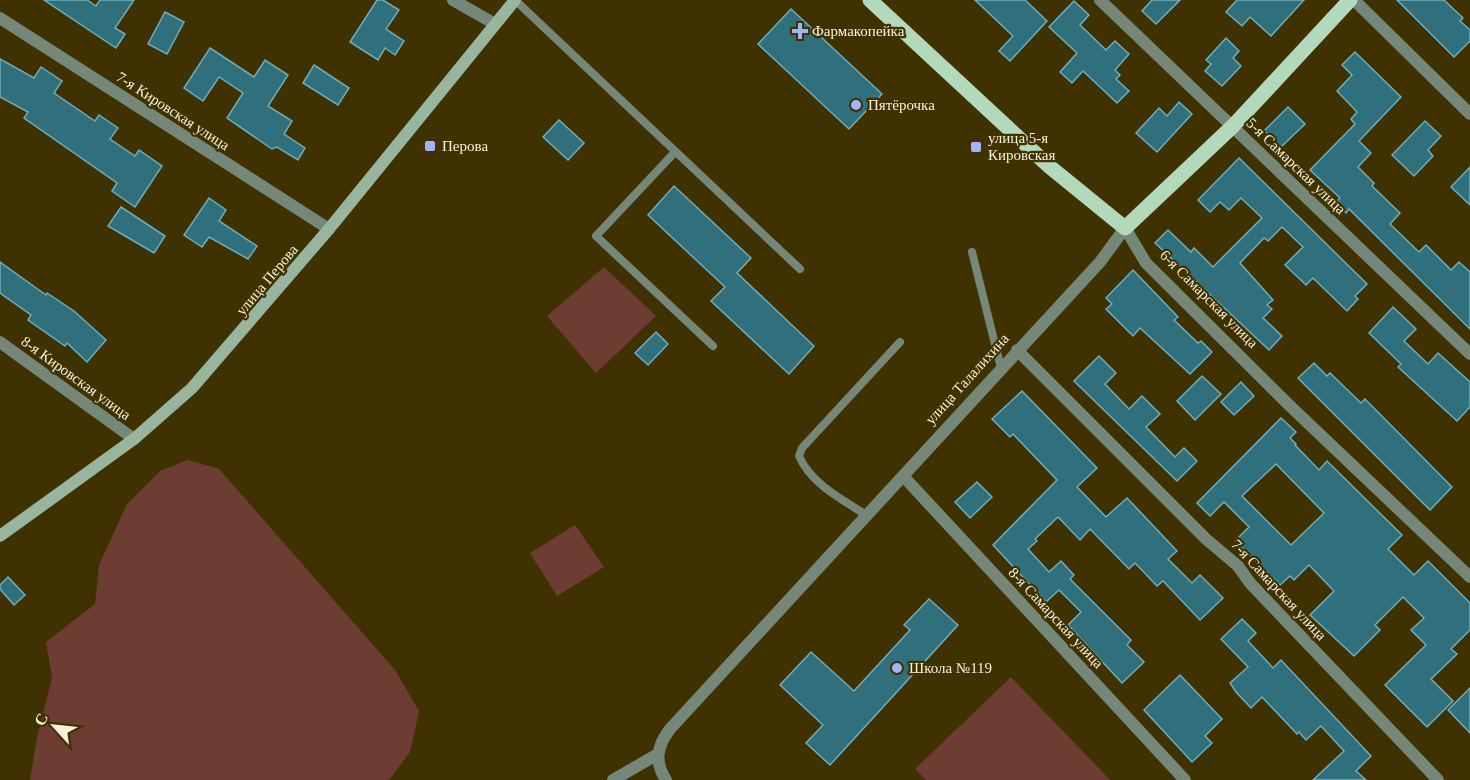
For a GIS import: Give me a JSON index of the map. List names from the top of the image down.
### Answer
{
  "streets": {
    "main road": ["6-я Самарская улица", "улица Талалихина"],
    "street": [
      "7-я Кировская улица",
      "5-я Самарская улица",
      "улица Перова",
      "8-я Кировская улица",
      "7-я Самарская улица",
      "8-я Самарская улица"
    ]
  },
  "crossings": [
    ["7-я Кировская улица", "улица Перова"],
    ["5-я Самарская улица", "улица Талалихина"],
    ["улица Перова", "8-я Кировская улица"],
    ["6-я Самарская улица", "улица Талалихина"],
    ["улица Талалихина", "7-я Самарская улица"],
    ["улица Талалихина", "8-я Самарская улица"]
  ],
  "places": {
    "health": ["Фармакопейка"],
    "other": ["Пятёрочка", "Школа №119"],
    "transit": ["Перова", "улица 5-я Кировская"]
  },
  "north": "top left"
}
